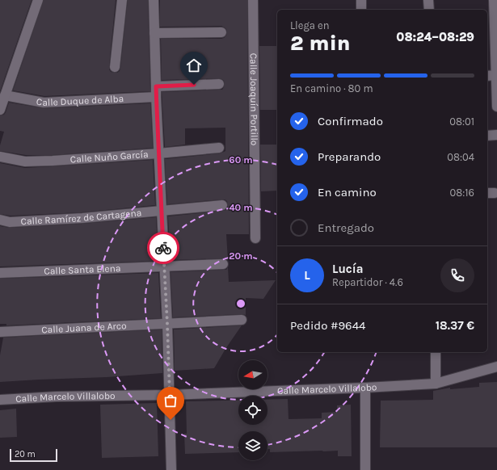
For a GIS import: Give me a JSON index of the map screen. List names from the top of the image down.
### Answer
{
  "streets": {
    "street": [
      "Calle Duque de Alba",
      "Calle Joaquín Portillo",
      "Calle Nuño García",
      "Calle Ramírez de Cartagena",
      "Calle Santa Elena",
      "Calle Juana de Arco",
      "Calle Marcelo Villalobo"
    ]
  },
  "scale_bar": "20 m",
  "north": "left",
  "page": {
    "heading": ["2 min", "Llega en", "08:24–08:29"],
    "panel": [
      "Lucía",
      "Repartidor · 4.6",
      "Pedido #9644",
      "18.37 €"
    ],
    "bar": "En camino · 80 m",
    "list": [
      ["Confirmado", "08:01"],
      ["Preparando", "08:04"],
      ["En camino", "08:16"],
      "Entregado"
    ],
    "round": "L",
    "scale": "20 m"
  },
  "rings": ["60 m", "40 m", "20 m"]
}
